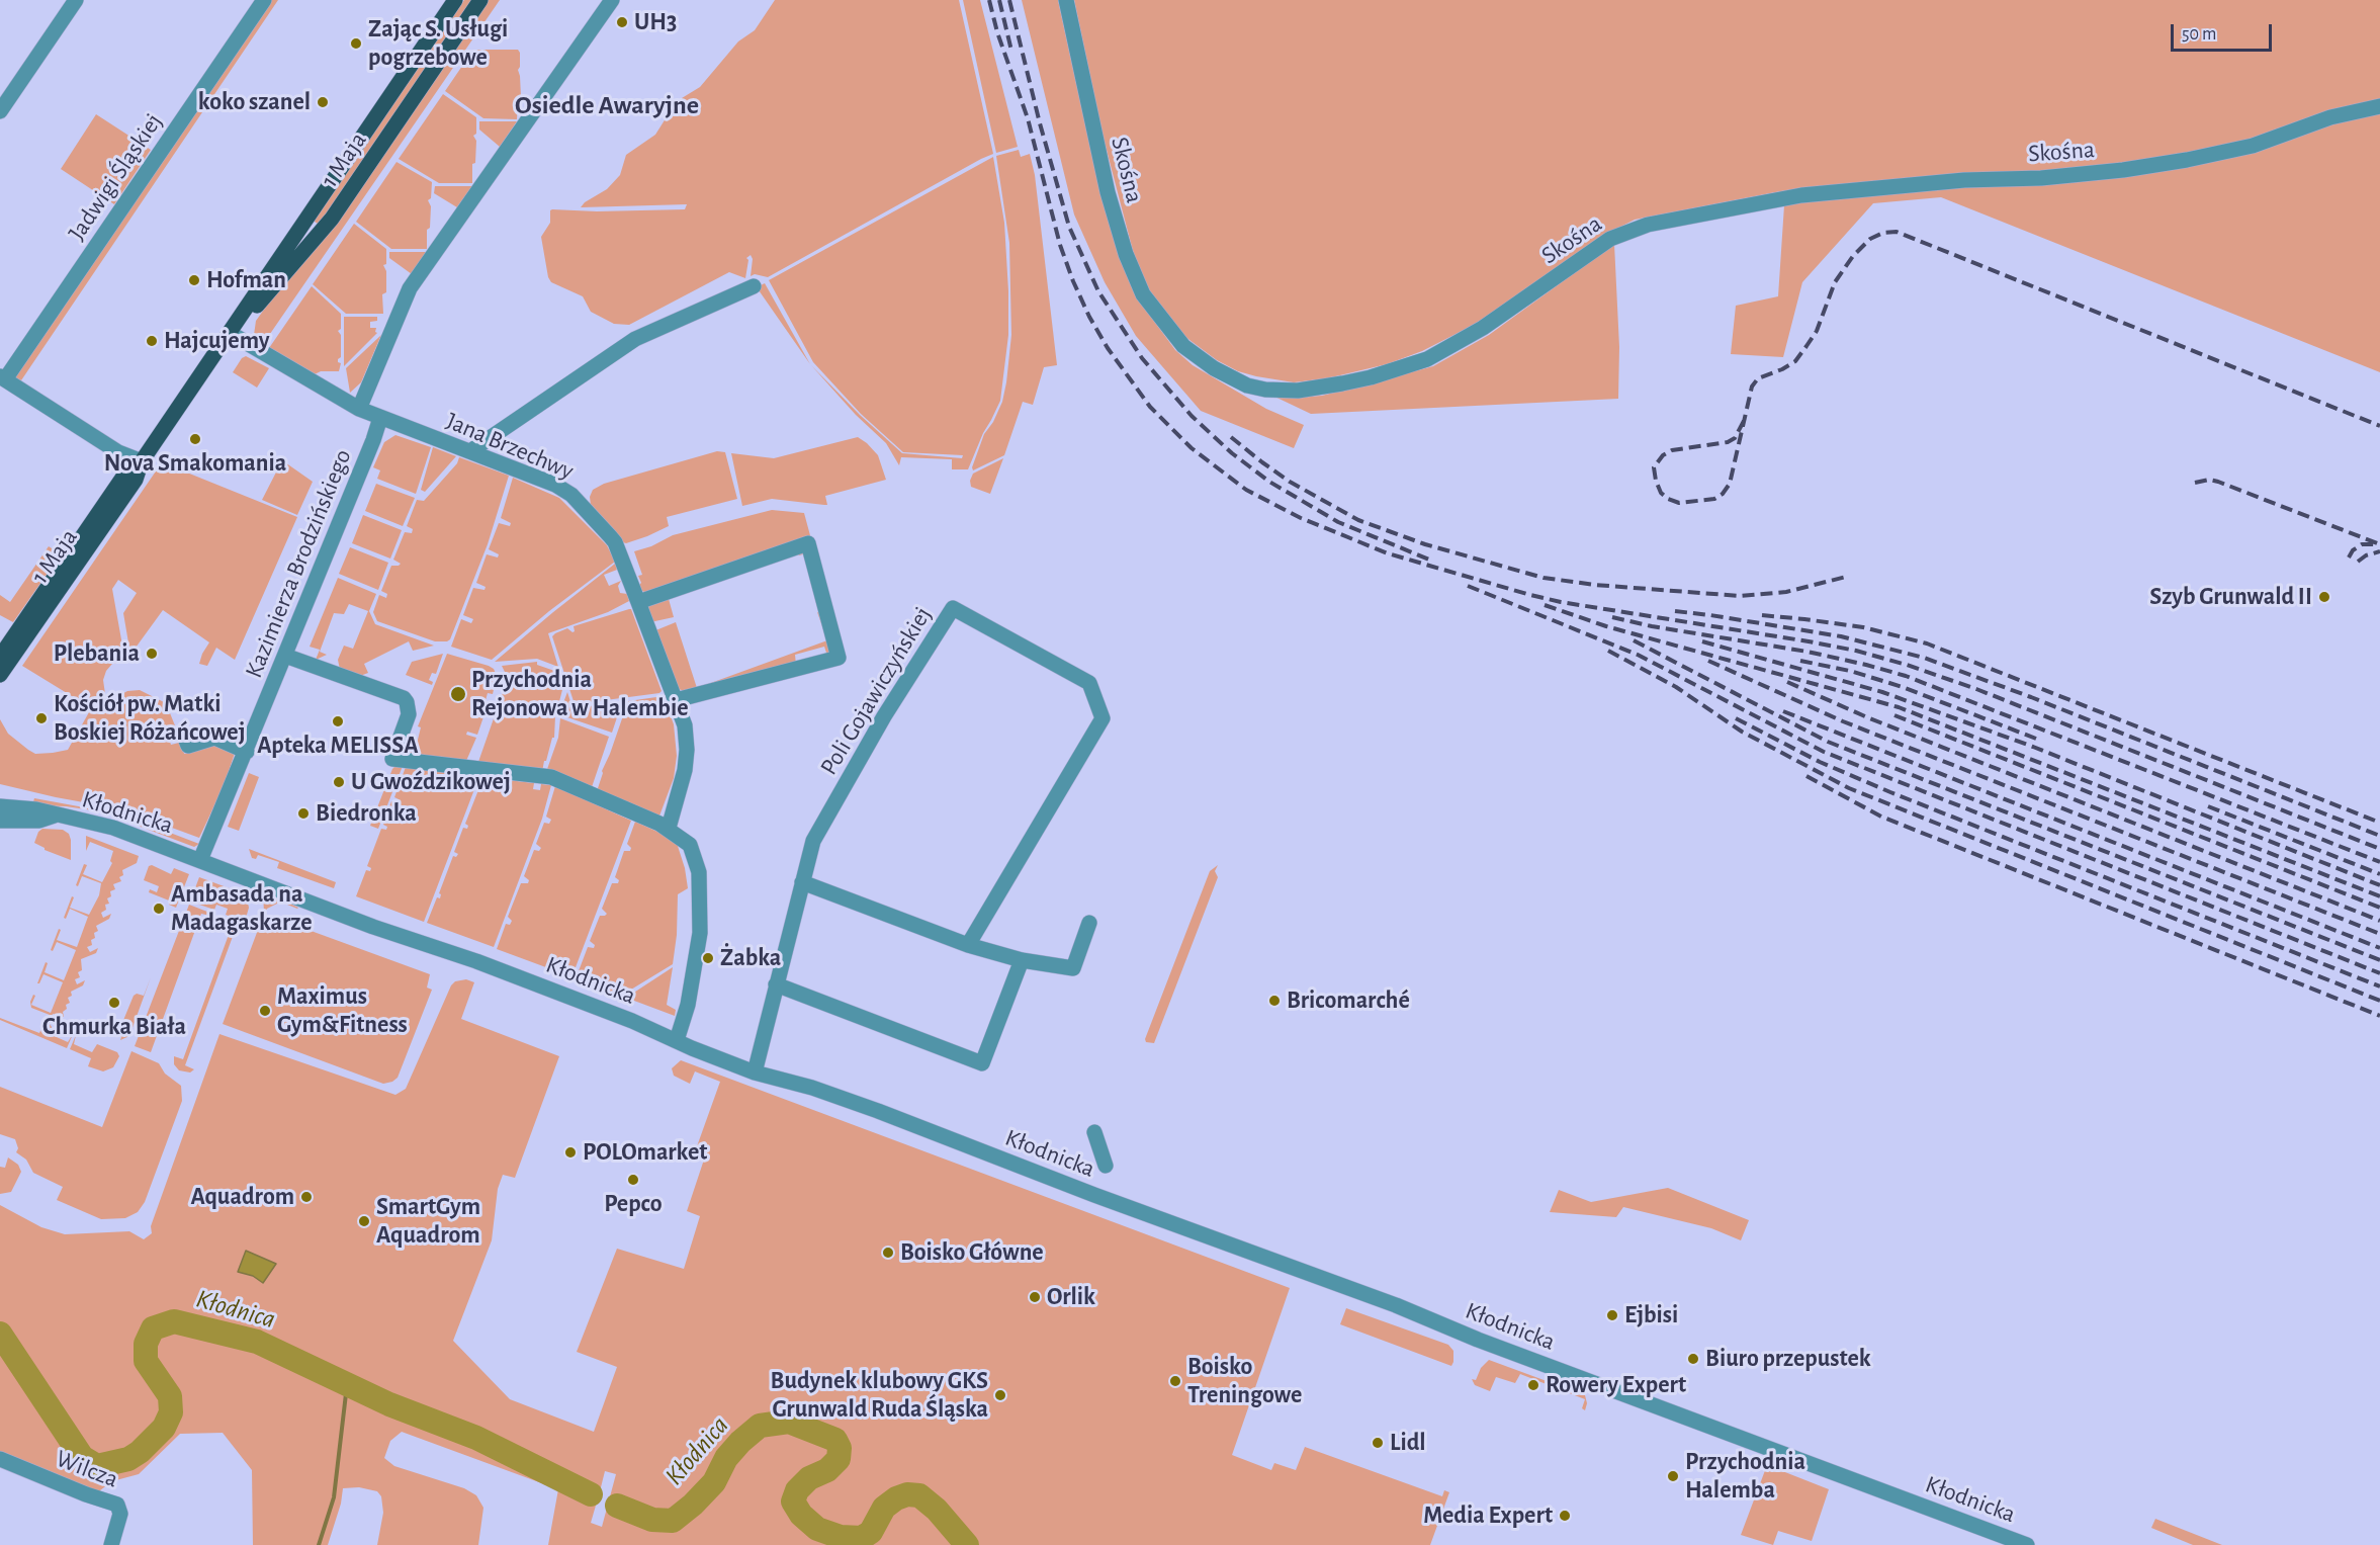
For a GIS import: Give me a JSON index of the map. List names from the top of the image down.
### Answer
{
  "streets": {
    "main road": ["1 Maja"],
    "street": [
      "Skośna",
      "Jadwigi Śląskiej",
      "Jana Brzechwy",
      "Kazimierza Brodzińskiego",
      "Poli Gojawiczyńskiej",
      "Kłodnicka",
      "Wilcza"
    ]
  },
  "crossings": [
    ["1 Maja", "Jana Brzechwy"],
    ["Jana Brzechwy", "Kazimierza Brodzińskiego"],
    ["Kazimierza Brodzińskiego", "Kłodnicka"],
    ["Poli Gojawiczyńskiej", "Kłodnicka"]
  ],
  "districts": ["Osiedle Awaryjne"],
  "water": ["Kłodnica"],
  "places": [
    "UH3",
    "Zając S. Usługi pogrzebowe",
    "koko szanel",
    "Hofman",
    "Hajcujemy",
    "Nova Smakomania",
    "Szyb Grunwald II",
    "Plebania",
    "Przychodnia Rejonowa w Halembie",
    "Kościół pw. Matki Boskiej Różańcowej",
    "Apteka MELISSA",
    "U Gwoździkowej",
    "Biedronka",
    "Ambasada na Madagaskarze",
    "Żabka",
    "Bricomarché",
    "Chmurka Biała",
    "Maximus Gym&Fitness",
    "POLOmarket",
    "Pepco",
    "Aquadrom",
    "SmartGym Aquadrom",
    "Boisko Główne",
    "Orlik",
    "Ejbisi",
    "Biuro przepustek",
    "Boisko Treningowe",
    "Rowery Expert",
    "Budynek klubowy GKS Grunwald Ruda Śląska",
    "Lidl",
    "Przychodnia Halemba",
    "Media Expert"
  ],
  "scale_bar": "50 m"
}
